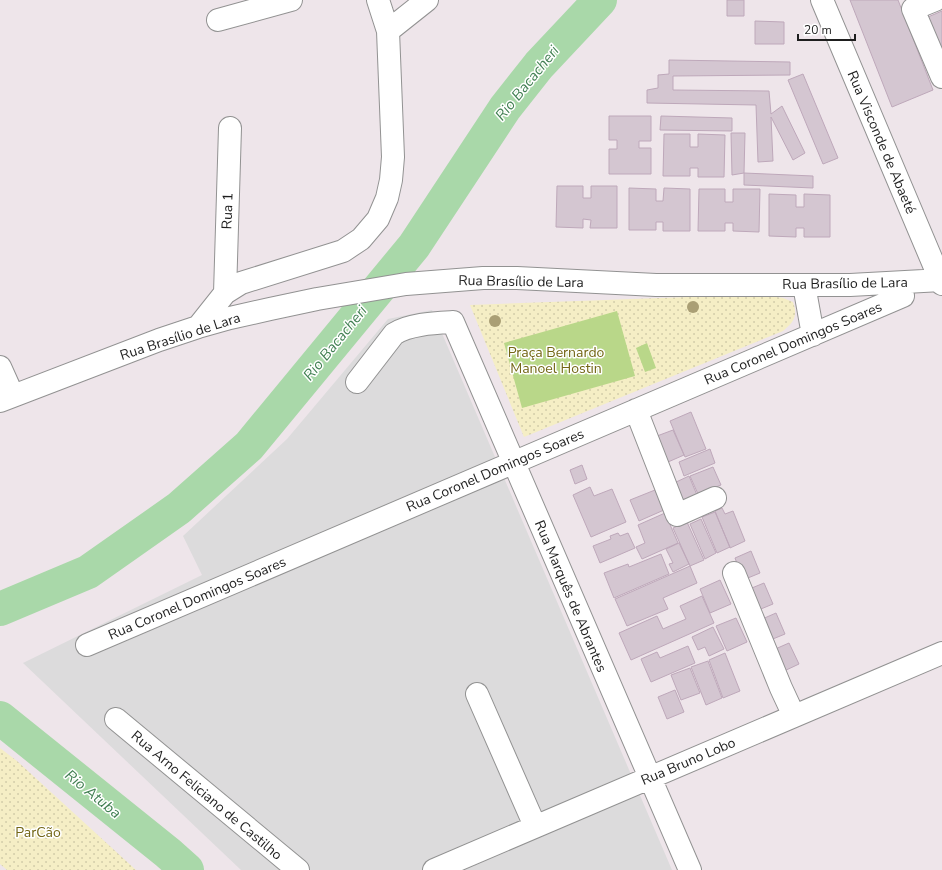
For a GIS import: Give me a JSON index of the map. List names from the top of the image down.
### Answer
{
  "streets": {
    "street": [
      "Rua Visconde de Abaeté",
      "Rua 1",
      "Rua Brasílio de Lara",
      "Rua Coronel Domingos Soares",
      "Rua Marquês de Abrantes",
      "Rua Bruno Lobo",
      "Rua Arno Feliciano de Castilho"
    ]
  },
  "crossings": [
    ["Rua Visconde de Abaeté", "Rua Brasílio de Lara"],
    ["Rua Coronel Domingos Soares", "Rua Marquês de Abrantes"],
    ["Rua Marquês de Abrantes", "Rua Bruno Lobo"]
  ],
  "water": ["Rio Bacacheri", "Rio Atuba"],
  "parks": ["Praça Bernardo Manoel Hostin", "ParCão"],
  "scale_bar": "20 m"
}
